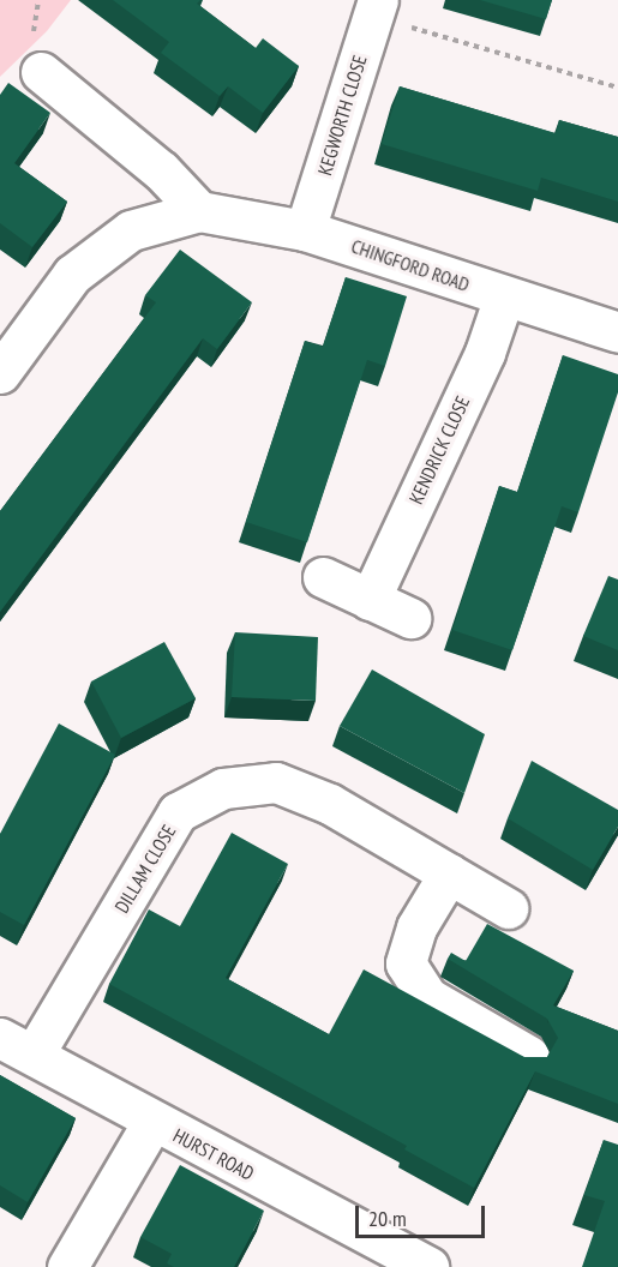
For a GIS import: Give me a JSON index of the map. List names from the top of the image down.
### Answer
{
  "streets": {
    "street": [
      "KEGWORTH CLOSE",
      "CHINGFORD ROAD",
      "KENDRICK CLOSE",
      "DILLAM CLOSE",
      "HURST ROAD"
    ]
  },
  "crossings": [
    ["KEGWORTH CLOSE", "CHINGFORD ROAD"],
    ["CHINGFORD ROAD", "KENDRICK CLOSE"],
    ["DILLAM CLOSE", "HURST ROAD"]
  ],
  "scale_bar": "20 m"
}
